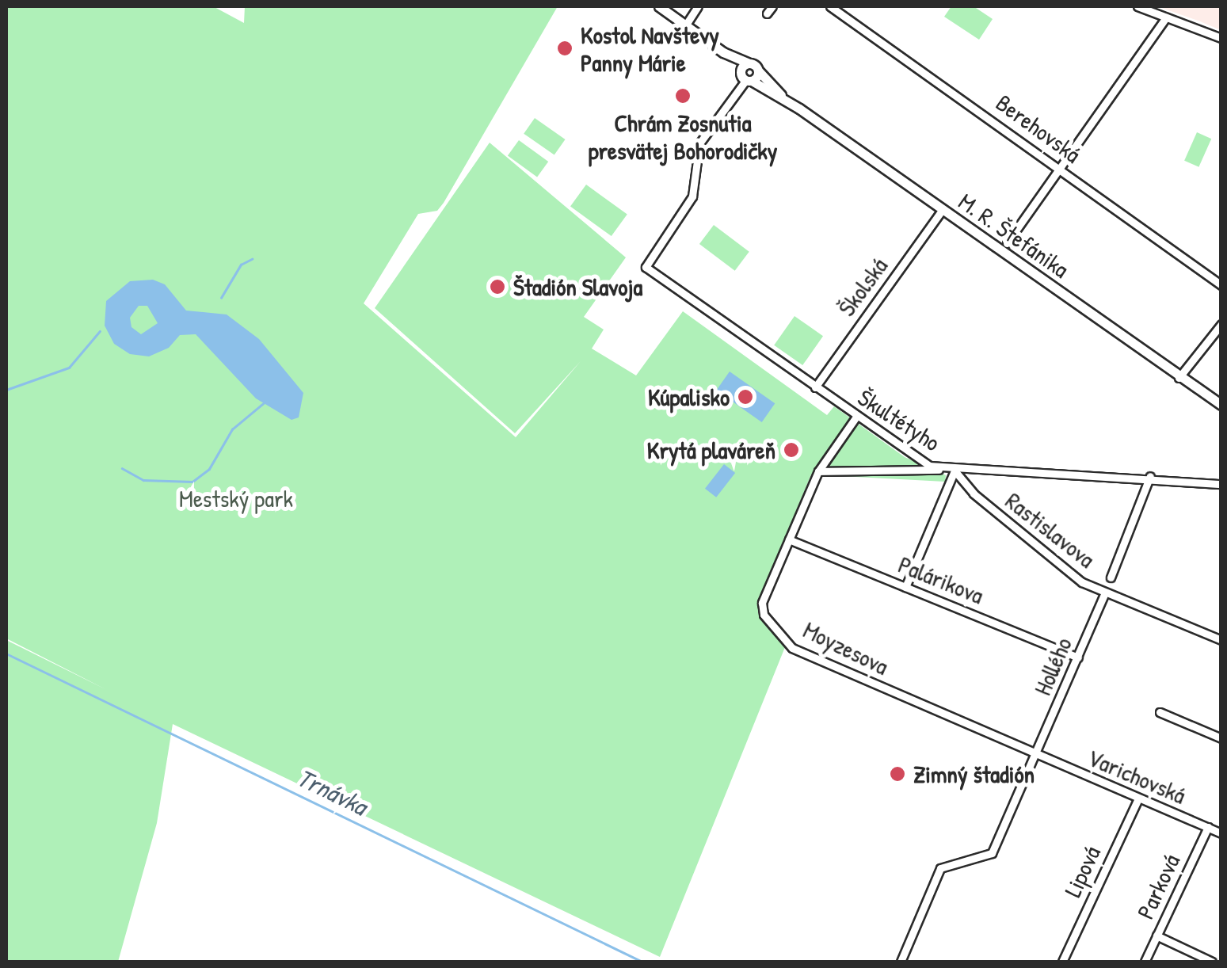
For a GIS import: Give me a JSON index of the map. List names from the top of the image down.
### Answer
{
  "streets": {
    "street": [
      "Berehovská",
      "M. R. Štefánika",
      "Školská",
      "Škultétyho",
      "Rastislavova",
      "Palárikova",
      "Moyzesova",
      "Hollého",
      "Varichovská",
      "Lipová",
      "Parková"
    ]
  },
  "crossings": [
    ["M. R. Štefánika", "Školská"],
    ["M. R. Štefánika", "Škultétyho"],
    ["Školská", "Škultétyho"],
    ["Škultétyho", "Rastislavova"],
    ["Škultétyho", "Moyzesova"],
    ["Rastislavova", "Hollého"],
    ["Palárikova", "Moyzesova"],
    ["Palárikova", "Hollého"],
    ["Moyzesova", "Hollého"],
    ["Moyzesova", "Varichovská"],
    ["Hollého", "Varichovská"],
    ["Varichovská", "Lipová"],
    ["Varichovská", "Parková"]
  ],
  "water": ["Trnávka"],
  "parks": ["Mestský park"],
  "places": [
    "Kostol Navštevy Panny Márie",
    "Chrám Zosnutia presvätej Bohorodičky",
    "Štadión Slavoja",
    "Kúpalisko",
    "Krytá plaváreň",
    "Zimný štadión"
  ]
}
